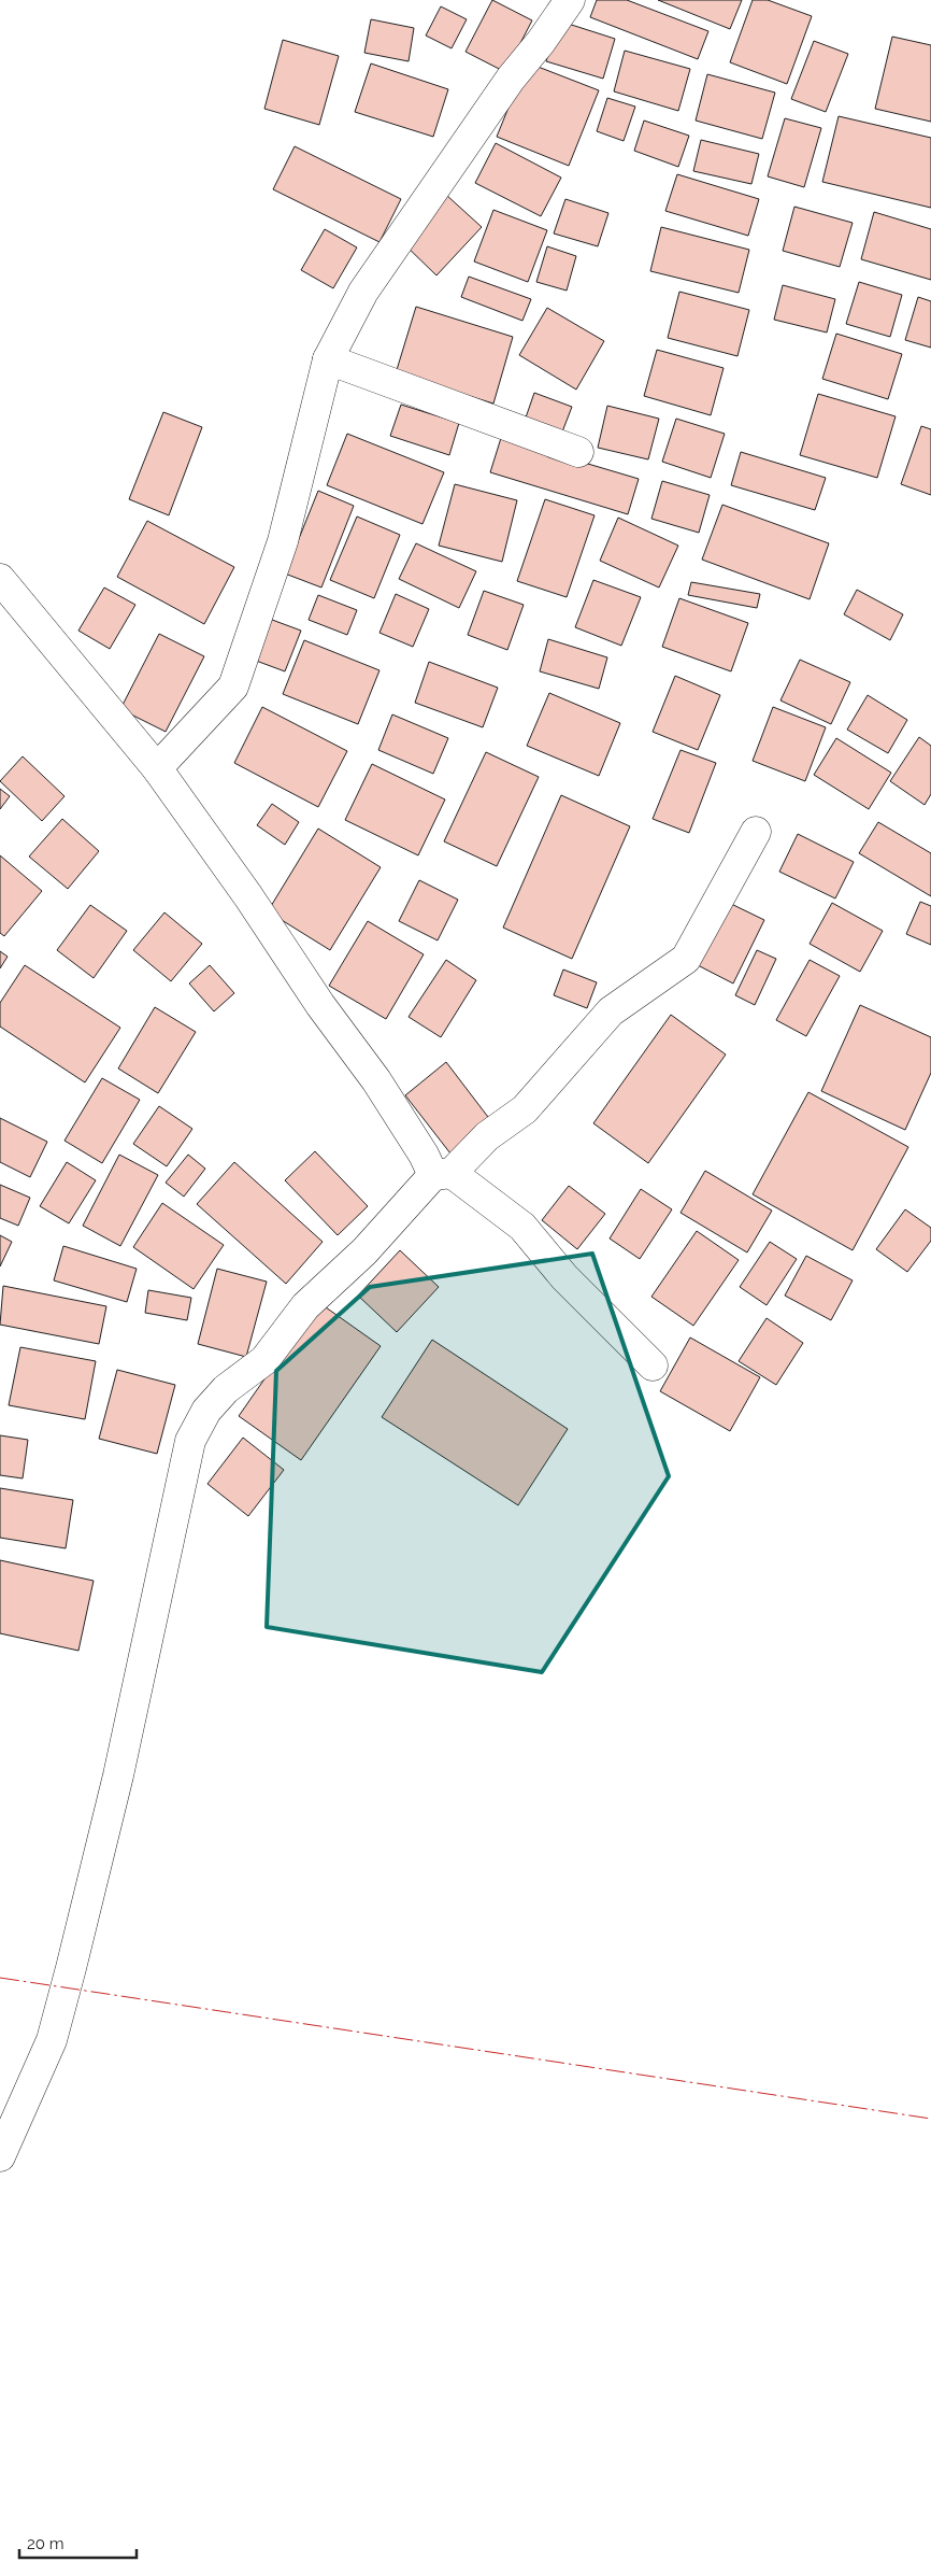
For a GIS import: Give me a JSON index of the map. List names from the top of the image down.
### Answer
{
  "scale_bar": "20 m"
}
